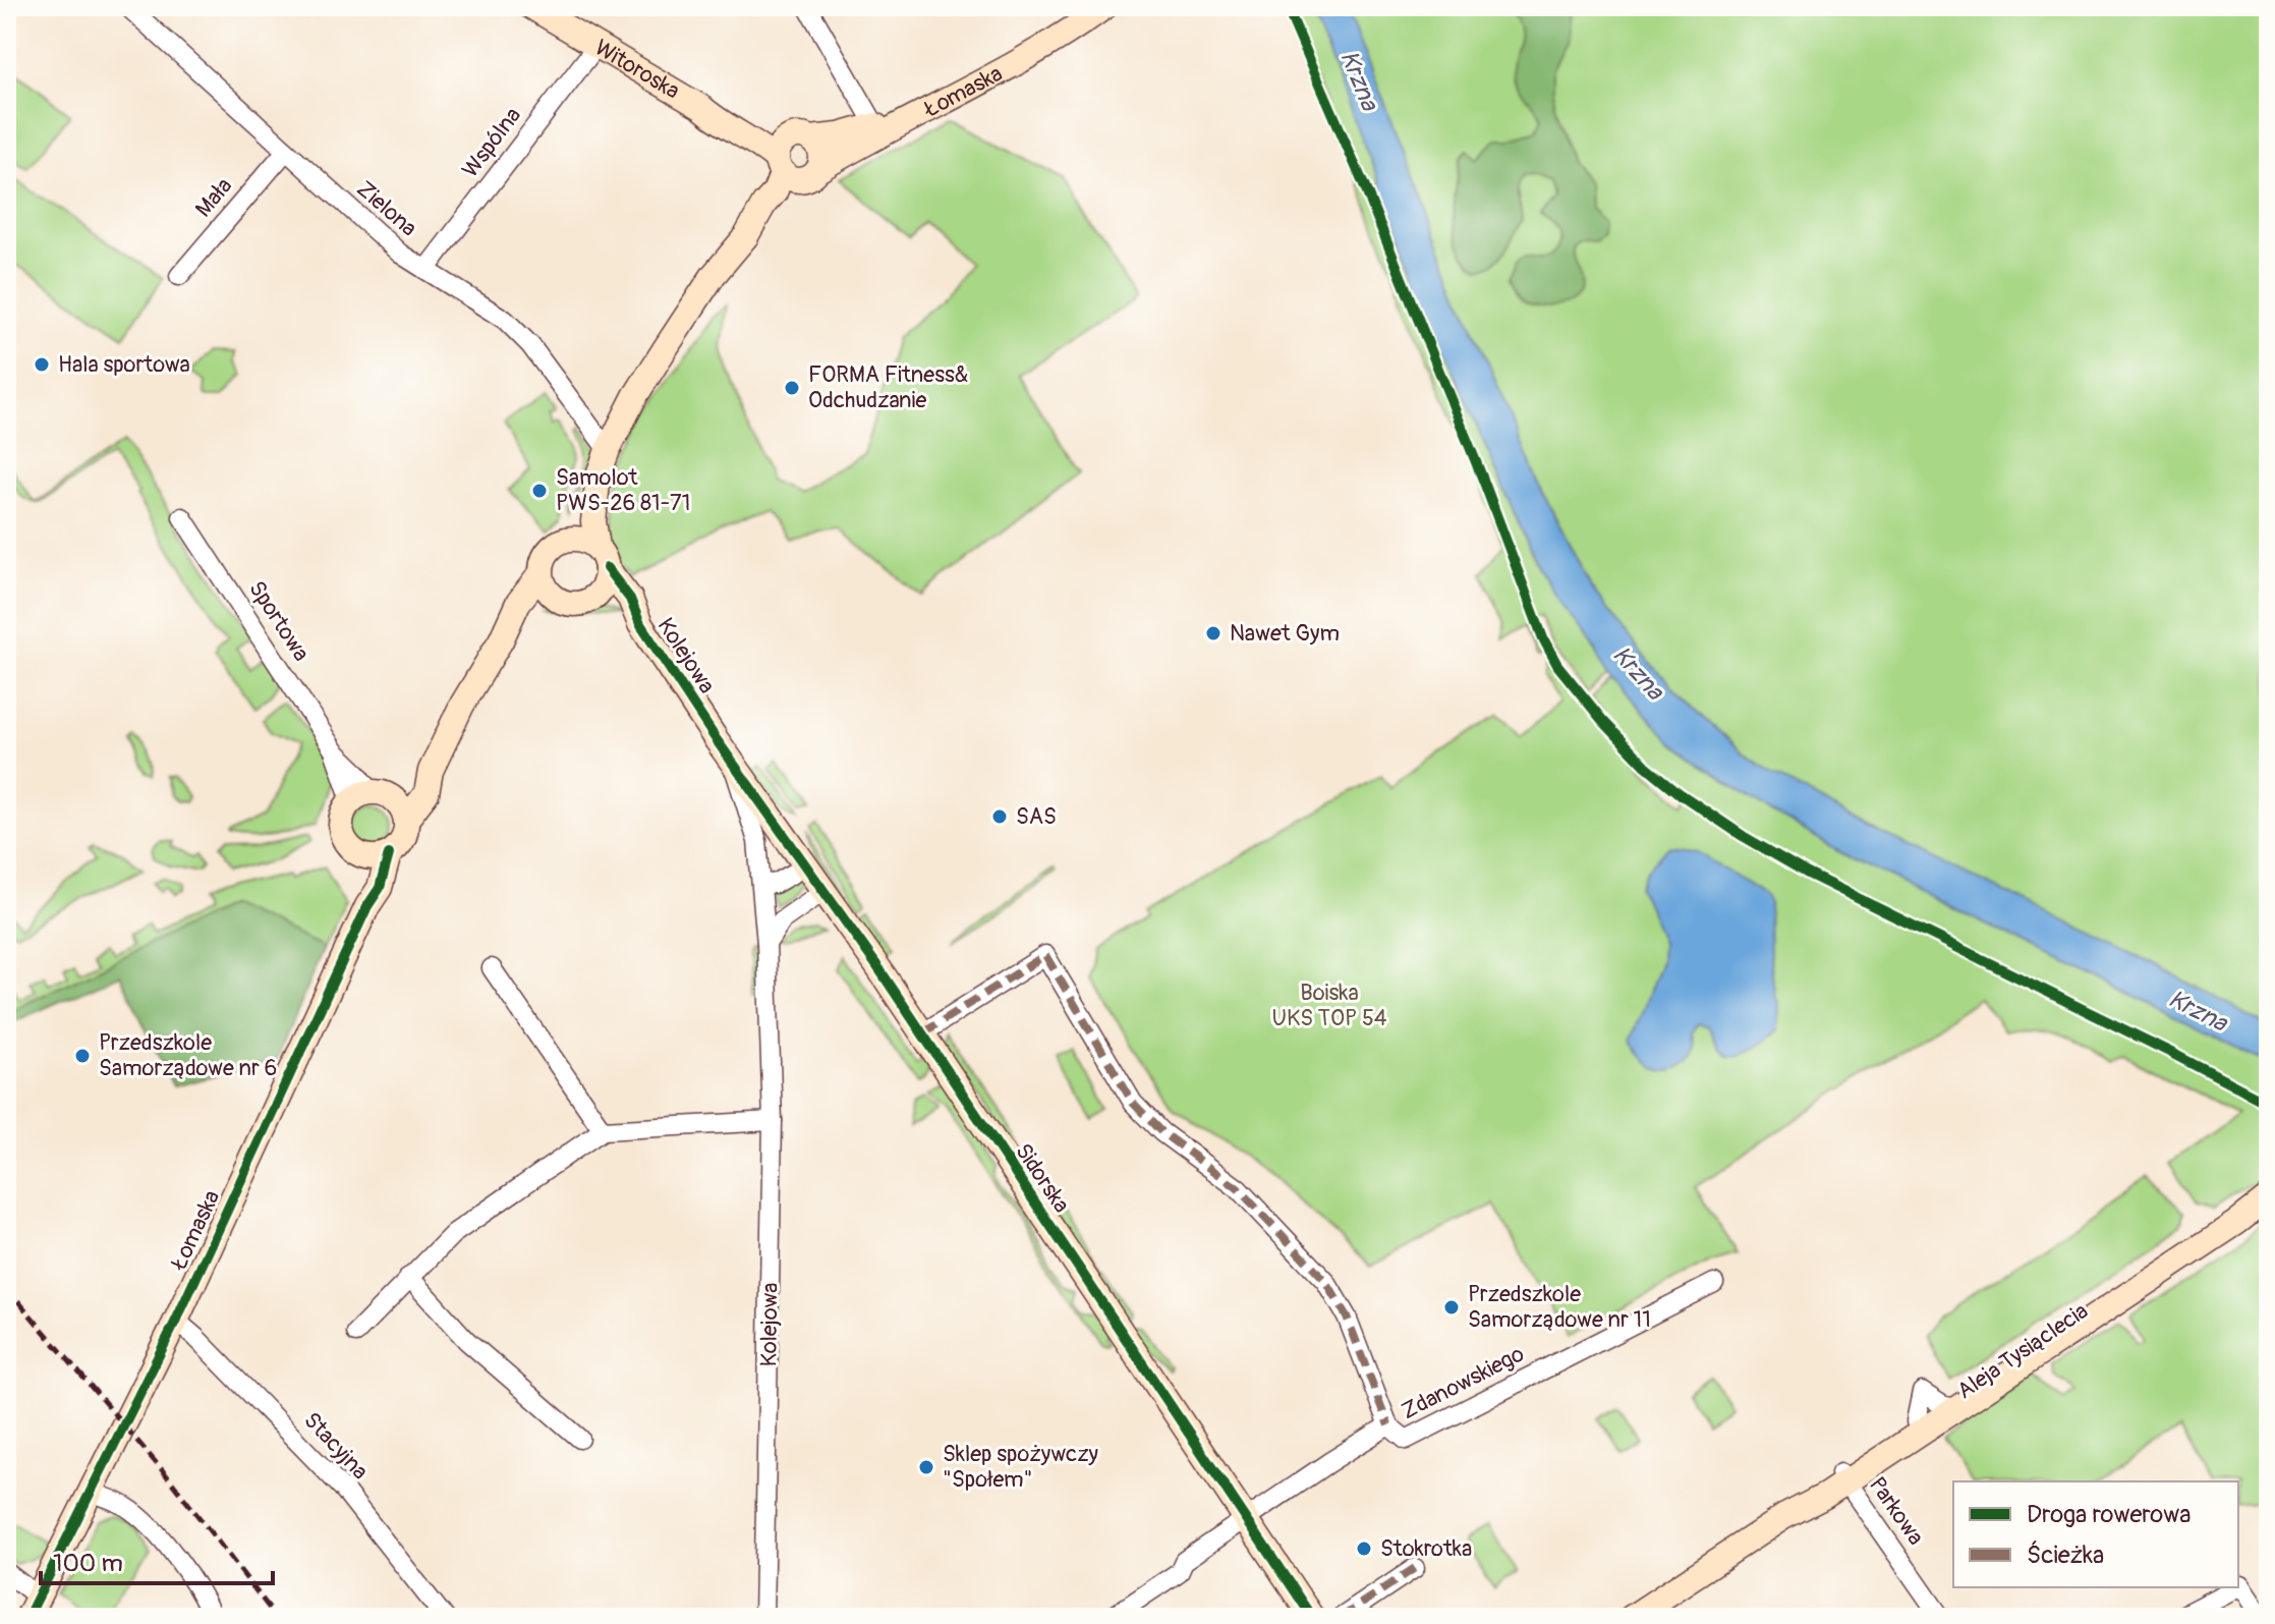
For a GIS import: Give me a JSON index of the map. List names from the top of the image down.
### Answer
{
  "streets": {
    "street": [
      "Witoroska",
      "Łomaska",
      "Wspólna",
      "Mała",
      "Zielona",
      "Sportowa",
      "Kolejowa",
      "Sidorska",
      "Aleja Tysiąclecia",
      "Zdanowskiego",
      "Stacyjna",
      "Parkowa"
    ]
  },
  "crossings": [
    ["Witoroska", "Łomaska"],
    ["Witoroska", "Wspólna"],
    ["Łomaska", "Sportowa"],
    ["Łomaska", "Stacyjna"],
    ["Wspólna", "Zielona"],
    ["Mała", "Zielona"],
    ["Kolejowa", "Sidorska"],
    ["Sidorska", "Zdanowskiego"],
    ["Aleja Tysiąclecia", "Parkowa"]
  ],
  "water": ["Krzna"],
  "parks": ["Boiska UKS TOP 54"],
  "places": [
    "Hala sportowa",
    "FORMA Fitness& Odchudzanie",
    "Samolot PWS-26 81-71",
    "Nawet Gym",
    "SAS",
    "Przedszkole Samorządowe nr 6",
    "Przedszkole Samorządowe nr 11",
    "Sklep spożywczy \"Społem\"",
    "Stokrotka"
  ],
  "legend": ["Droga rowerowa", "Ścieżka"],
  "scale_bar": "100 m"
}
